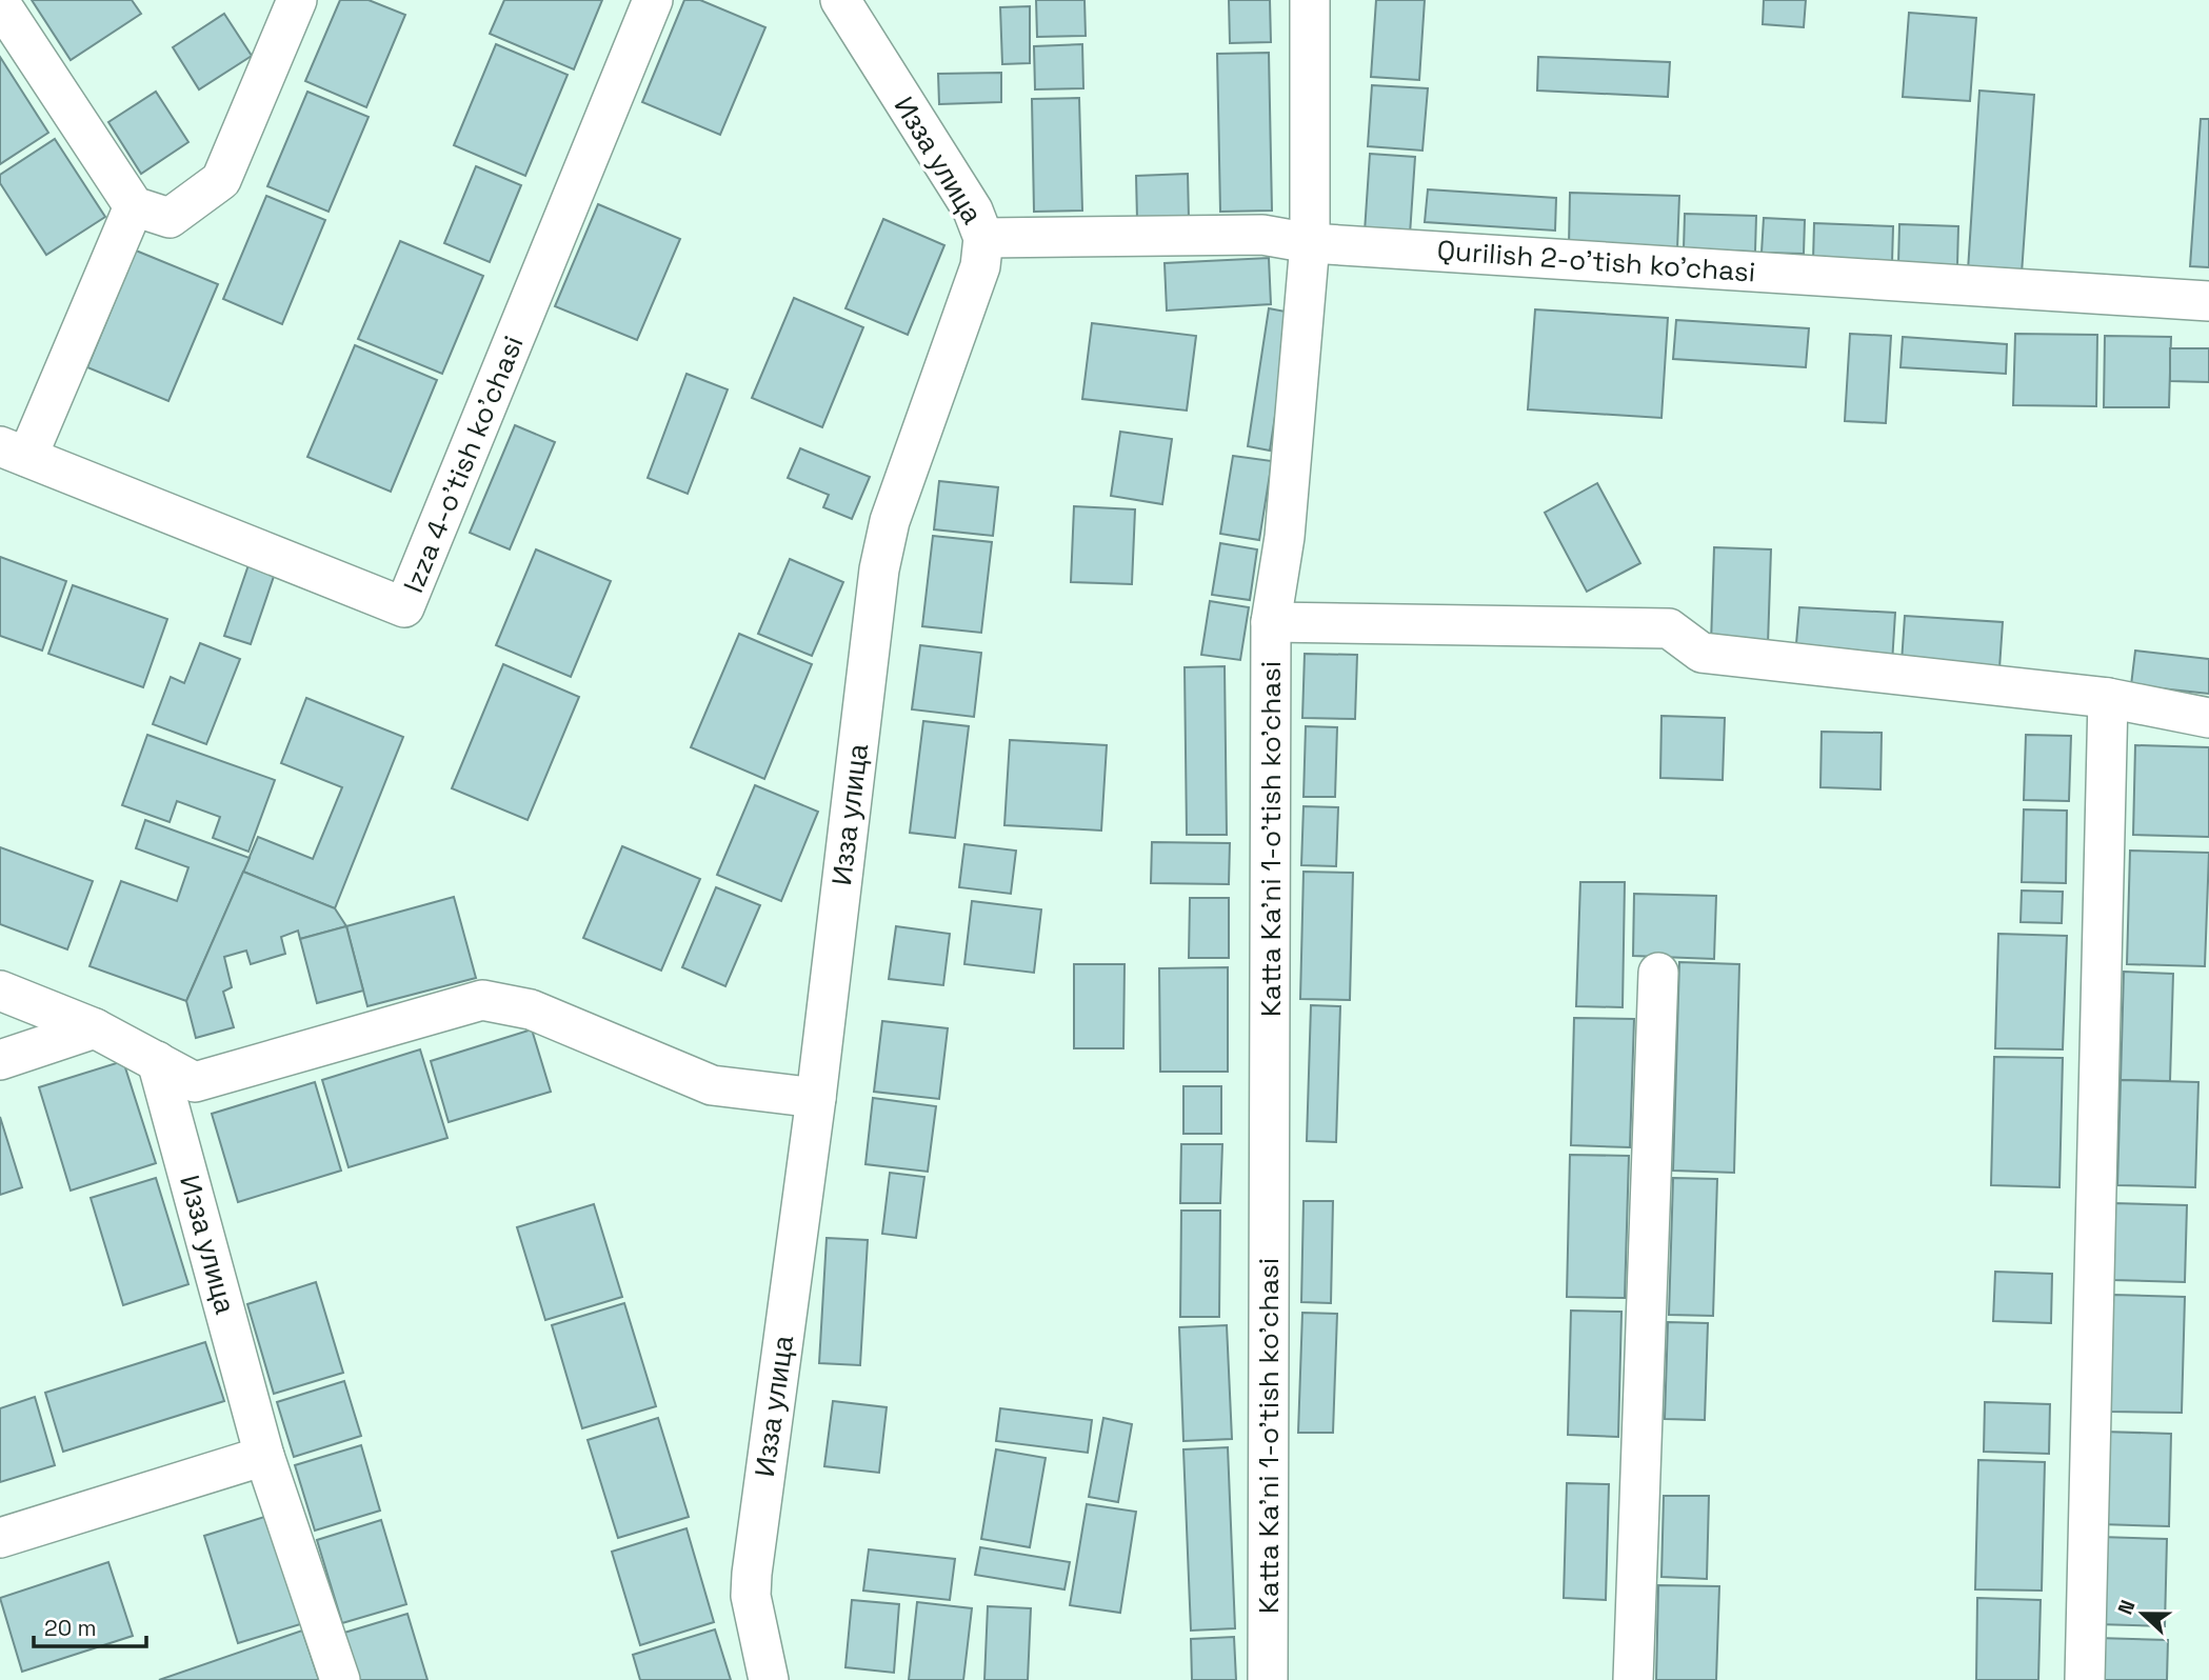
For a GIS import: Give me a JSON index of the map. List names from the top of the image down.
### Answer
{
  "streets": {
    "street": [
      "Изза улица",
      "Qurilish 2-o'tish ko'chasi",
      "Izza 4-o'tish ko'chasi",
      "Katta Ka'ni 1-o'tish ko'chasi"
    ]
  },
  "crossings": [
    ["Изза улица", "Qurilish 2-o'tish ko'chasi"],
    ["Qurilish 2-o'tish ko'chasi", "Katta Ka'ni 1-o'tish ko'chasi"]
  ],
  "scale_bar": "20 m",
  "north": "left"
}
